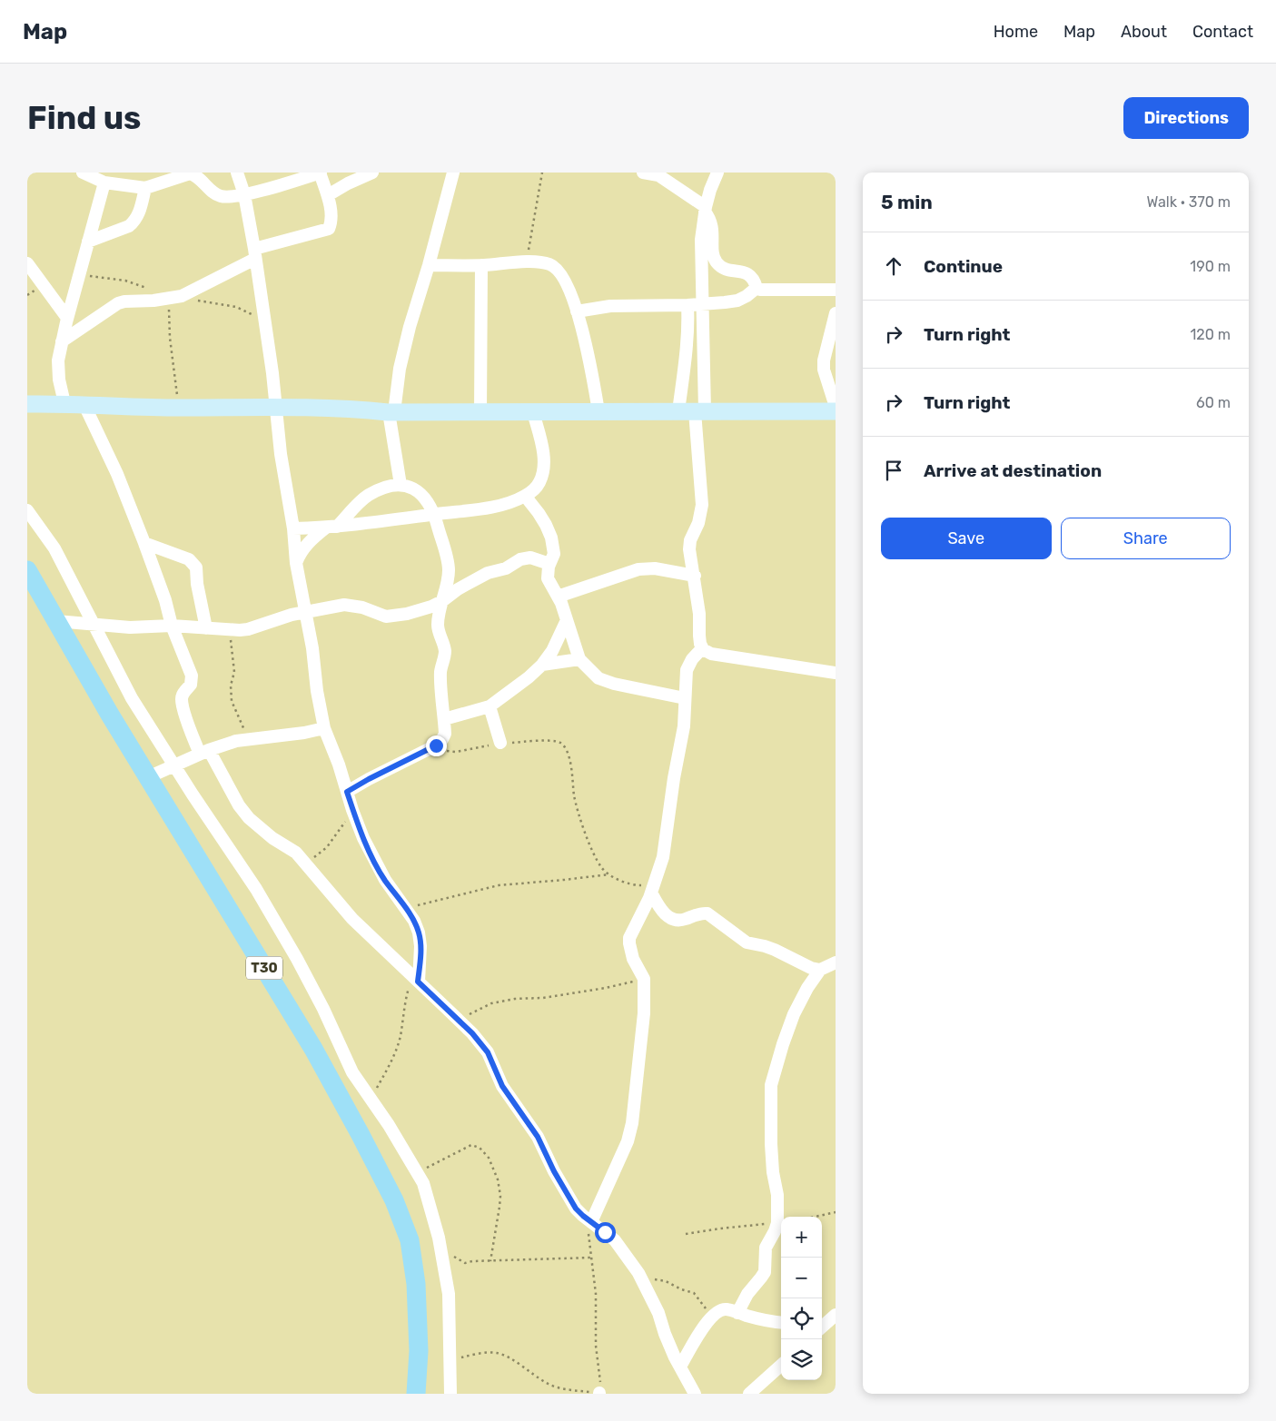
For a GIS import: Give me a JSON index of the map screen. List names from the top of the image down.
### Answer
{
  "streets": {
    "main road": ["T30"]
  },
  "page": {
    "header": "Map",
    "nav": [
      "Home",
      "Map",
      "About",
      "Contact"
    ],
    "buttons": [
      "Directions",
      ["Save", "Share"]
    ],
    "title": "Find us",
    "heading": ["5 min", "Walk · 370 m"],
    "list": [
      ["Continue", "190 m"],
      ["Turn right", "120 m"],
      ["Turn right", "60 m"],
      "Arrive at destination"
    ],
    "map_buttons": ["+", "−"]
  }
}
